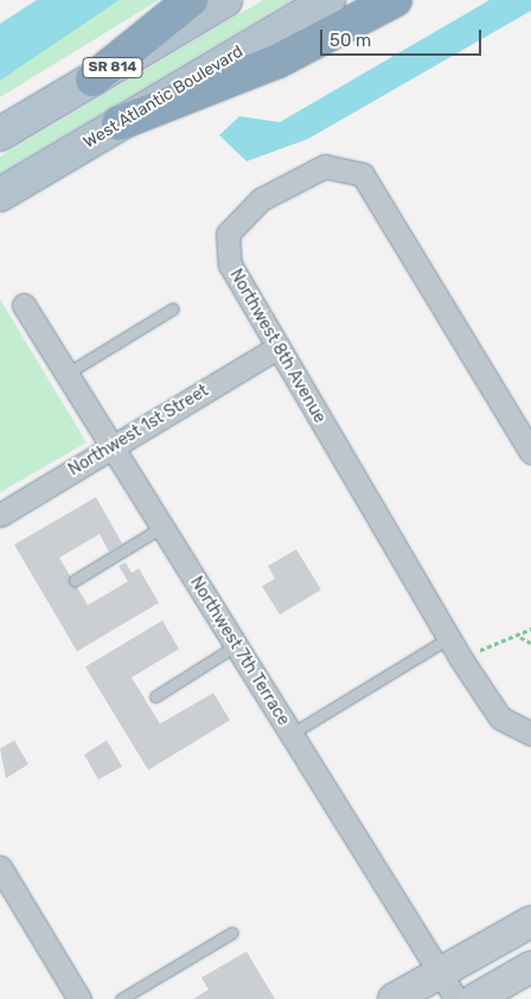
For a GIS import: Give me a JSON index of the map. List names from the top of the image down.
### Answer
{
  "streets": {
    "main road": ["SR 814", "West Atlantic Boulevard"],
    "street": ["Northwest 8th Avenue", "Northwest 1st Street", "Northwest 7th Terrace"]
  },
  "crossings": [
    ["Northwest 8th Avenue", "Northwest 1st Street"],
    ["Northwest 1st Street", "Northwest 7th Terrace"]
  ],
  "scale_bar": "50 m"
}
